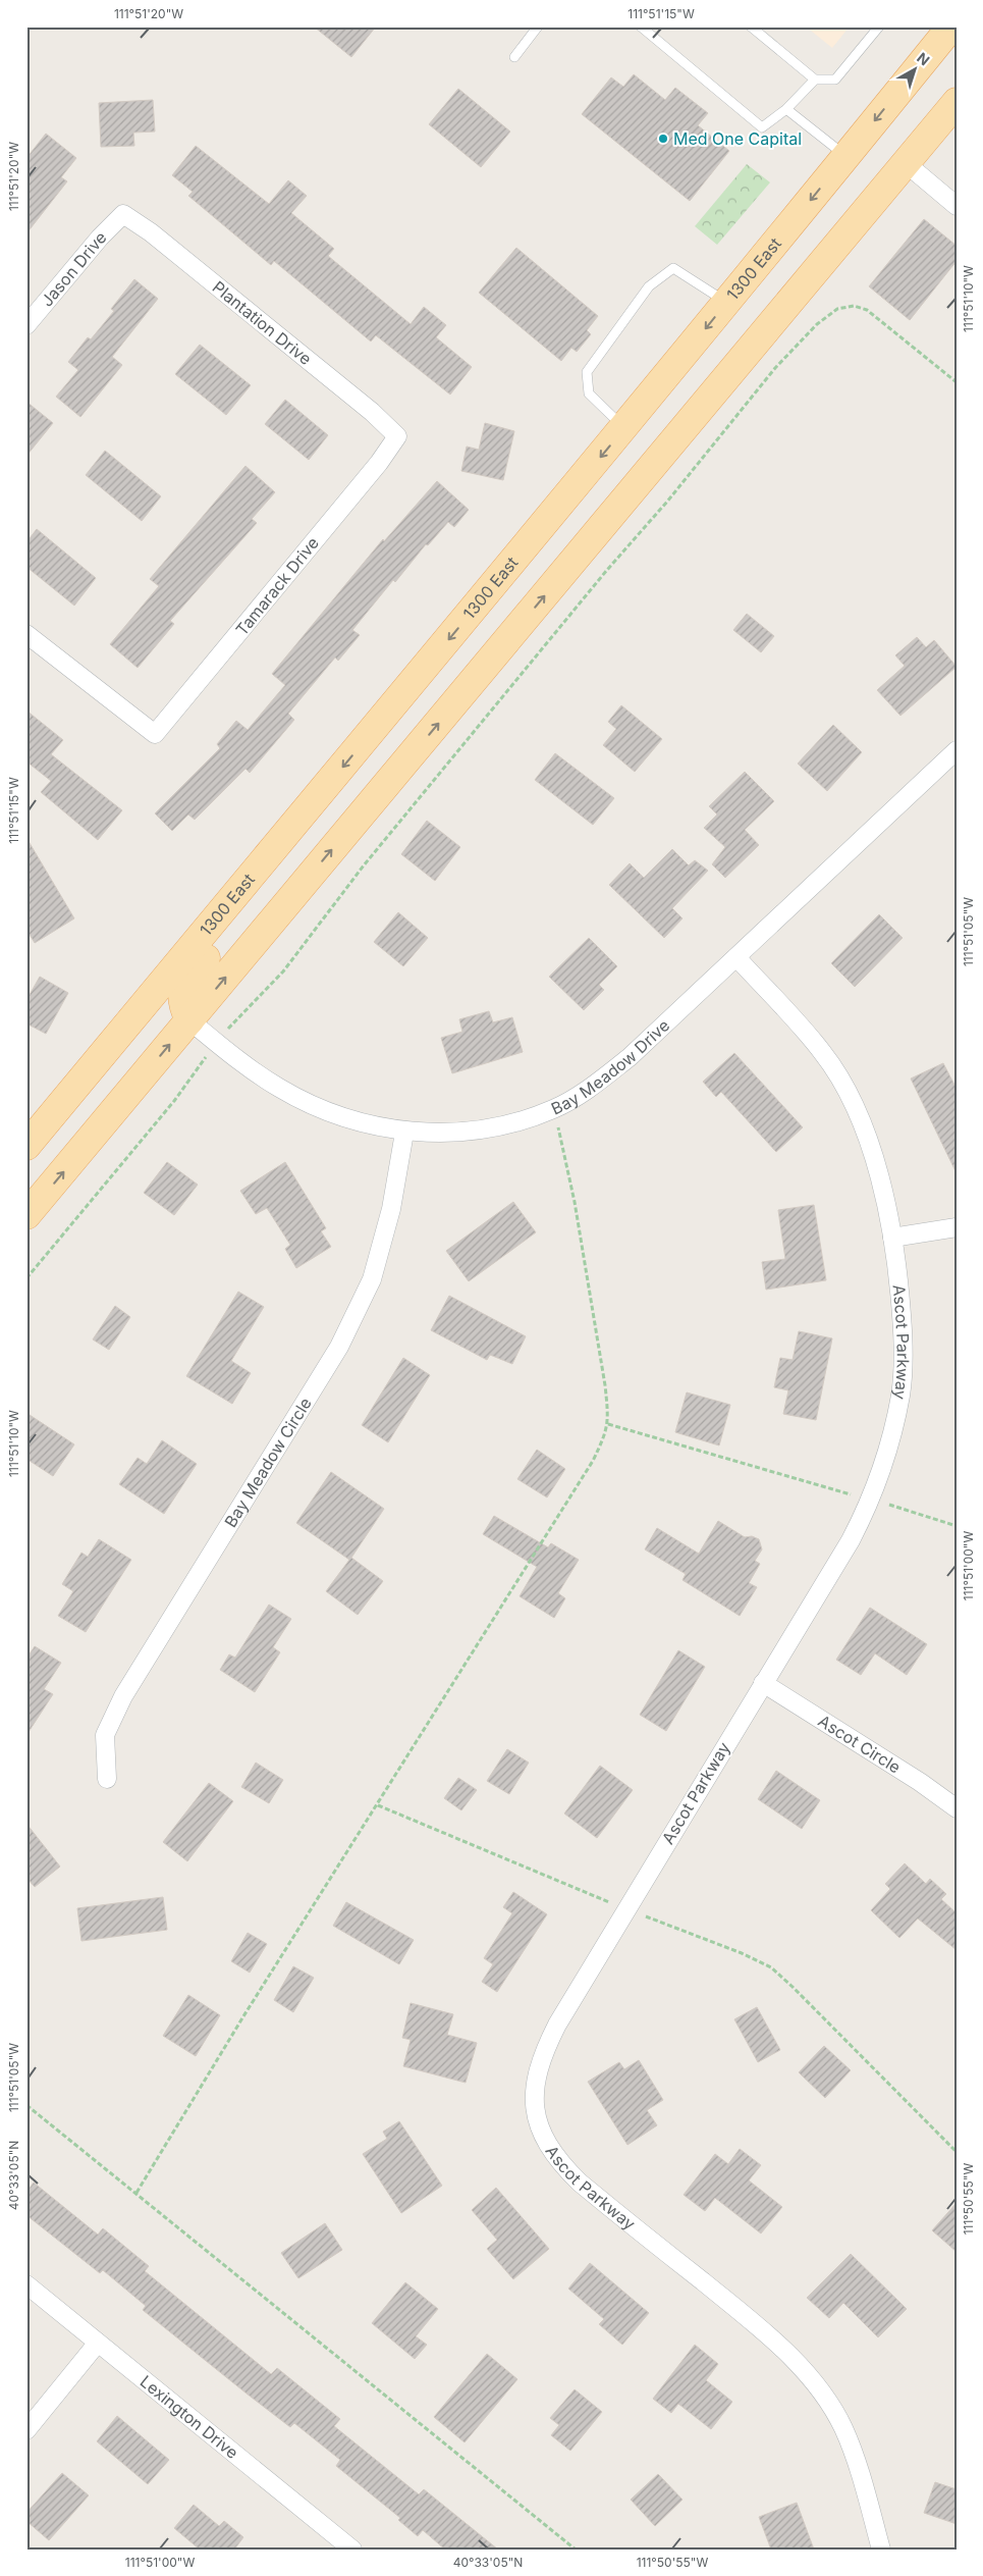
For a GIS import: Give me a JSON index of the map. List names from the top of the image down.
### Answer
{
  "streets": {
    "main road": ["1300 East"],
    "street": [
      "Jason Drive",
      "Plantation Drive",
      "Tamarack Drive",
      "Bay Meadow Drive",
      "Ascot Parkway",
      "Bay Meadow Circle",
      "Ascot Circle",
      "Lexington Drive"
    ]
  },
  "crossings": [
    ["Jason Drive", "Plantation Drive"],
    ["Plantation Drive", "Tamarack Drive"],
    ["Bay Meadow Drive", "Ascot Parkway"],
    ["Bay Meadow Drive", "Bay Meadow Circle"],
    ["Ascot Parkway", "Ascot Circle"]
  ],
  "places": ["Med One Capital"],
  "north": "top right",
  "coordinates": [
    "111°51'20\"W",
    "111°51'15\"W",
    "111°51'10\"W",
    "111°51'05\"W",
    "111°51'00\"W",
    "40°33'05\"N",
    "111°50'55\"W"
  ]
}
